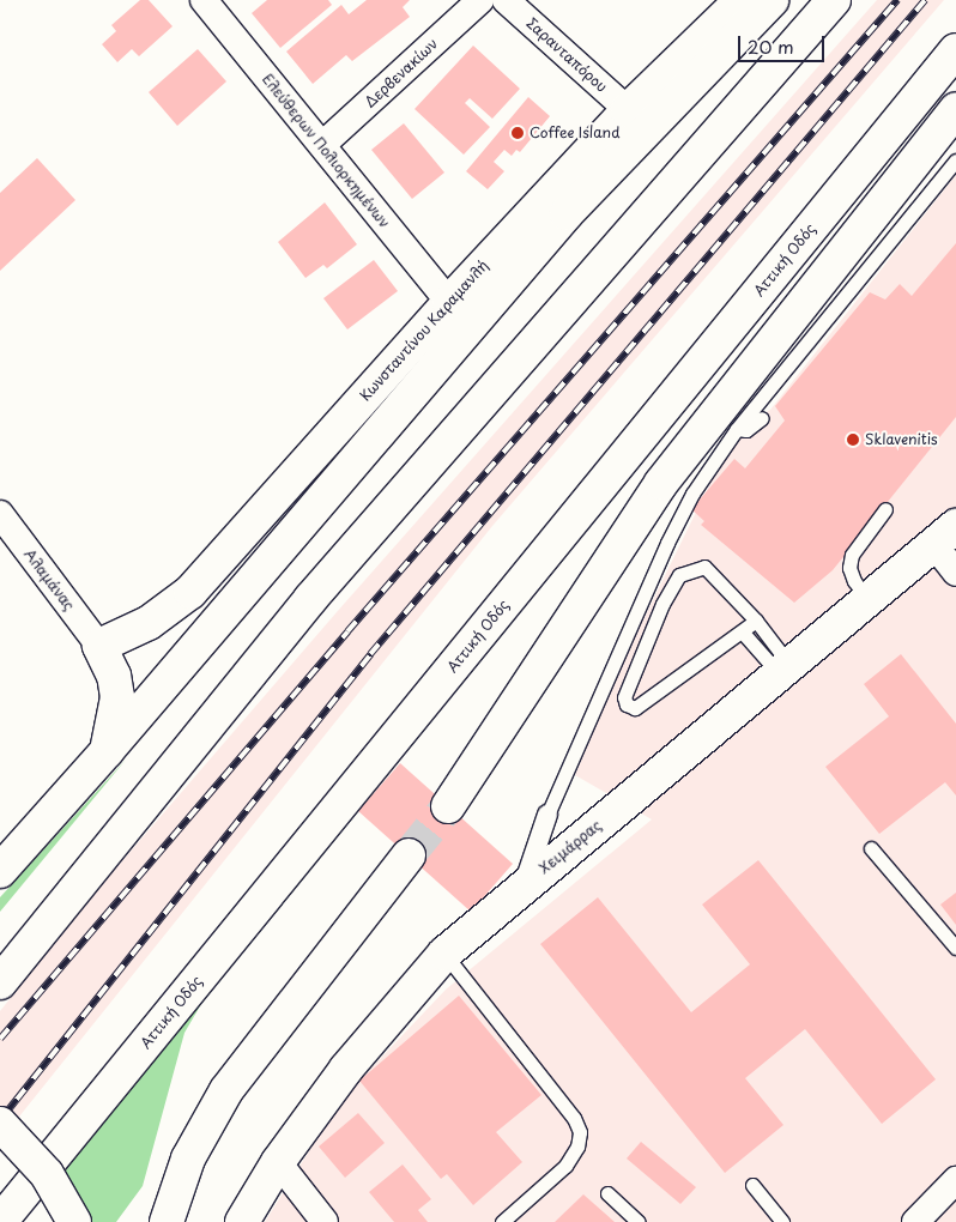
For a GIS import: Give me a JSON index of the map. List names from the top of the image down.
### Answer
{
  "streets": {
    "main road": ["Αττική Οδός", "Κωνσταντίνου Καραμανλή", "Χειμάρρας"],
    "street": [
      "Σαρανταπόρου",
      "Δερβενακίων",
      "Ελεύθερων Πολιορκημένων",
      "Αλαμάνας"
    ]
  },
  "crossings": [
    ["Σαρανταπόρου", "Κωνσταντίνου Καραμανλή"],
    ["Δερβενακίων", "Ελεύθερων Πολιορκημένων"],
    ["Ελεύθερων Πολιορκημένων", "Κωνσταντίνου Καραμανλή"],
    ["Κωνσταντίνου Καραμανλή", "Αλαμάνας"]
  ],
  "places": ["Coffee Island", "Sklavenitis"],
  "scale_bar": "20 m"
}
